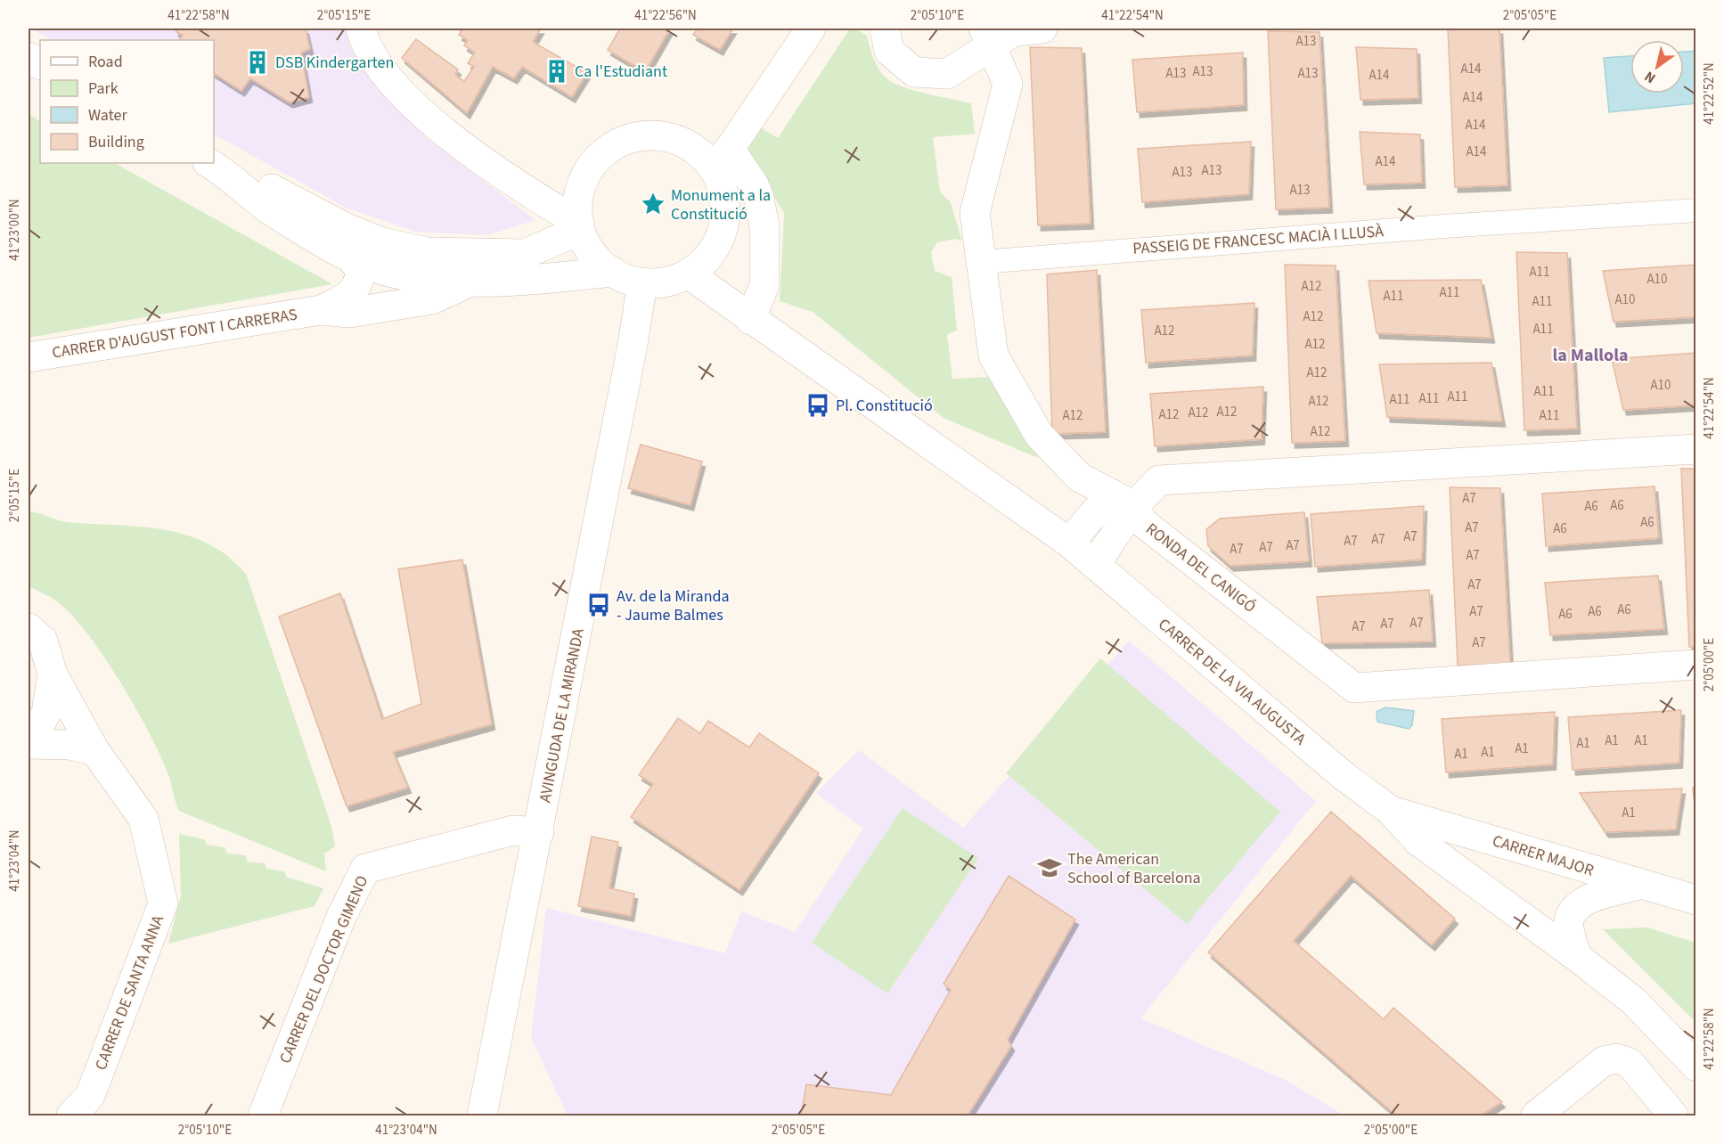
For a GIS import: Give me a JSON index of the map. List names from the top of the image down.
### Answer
{
  "streets": {
    "street": [
      "PASSEIG DE FRANCESC MACIÀ I LLUSÀ",
      "CARRER D'AUGUST FONT I CARRERAS",
      "RONDA DEL CANIGÓ",
      "CARRER DE LA VIA AUGUSTA",
      "AVINGUDA DE LA MIRANDA",
      "CARRER MAJOR",
      "CARRER DEL DOCTOR GIMENO",
      "CARRER DE SANTA ANNA"
    ]
  },
  "crossings": [
    ["CARRER DE LA VIA AUGUSTA", "AVINGUDA DE LA MIRANDA"],
    ["CARRER DE LA VIA AUGUSTA", "CARRER MAJOR"],
    ["AVINGUDA DE LA MIRANDA", "CARRER DEL DOCTOR GIMENO"]
  ],
  "districts": ["la Mallola"],
  "places": {
    "building": ["DSB Kindergarten", "Ca l'Estudiant"],
    "place": ["Monument a la Constitució"],
    "bus stop": ["Pl. Constitució", "Av. de la Miranda - Jaume Balmes"],
    "school or university": ["The American School of Barcelona"]
  },
  "house_numbers": [
    "A13",
    "A14",
    "A13",
    "A13",
    "A13",
    "A14",
    "A14",
    "A14",
    "A14",
    "A14",
    "A13",
    "A13",
    "A13",
    "A11",
    "A10",
    "A12",
    "A11",
    "A11",
    "A10",
    "A11",
    "A12",
    "A11",
    "A12",
    "A12",
    "A12",
    "A10",
    "A11",
    "A11",
    "A11",
    "A11",
    "A12",
    "A12",
    "A12",
    "A12",
    "A12",
    "A11",
    "A12",
    "A7",
    "A6",
    "A6",
    "A6",
    "A7",
    "A6",
    "A7",
    "A7",
    "A7",
    "A7",
    "A7",
    "A7",
    "A7",
    "A7",
    "A6",
    "A7",
    "A6",
    "A6",
    "A7",
    "A7",
    "A7",
    "A7",
    "A1",
    "A1",
    "A1",
    "A1",
    "A1",
    "A1",
    "A1"
  ],
  "legend": [
    "Road",
    "Park",
    "Water",
    "Building"
  ],
  "north": "bottom left",
  "coordinates": [
    "41°22'58\"N",
    "2°05'15\"E",
    "41°22'56\"N",
    "2°05'10\"E",
    "41°22'54\"N",
    "2°05'05\"E",
    "41°22'52\"N",
    "41°23'00\"N",
    "2°05'00\"E",
    "41°23'04\"N"
  ]
}
